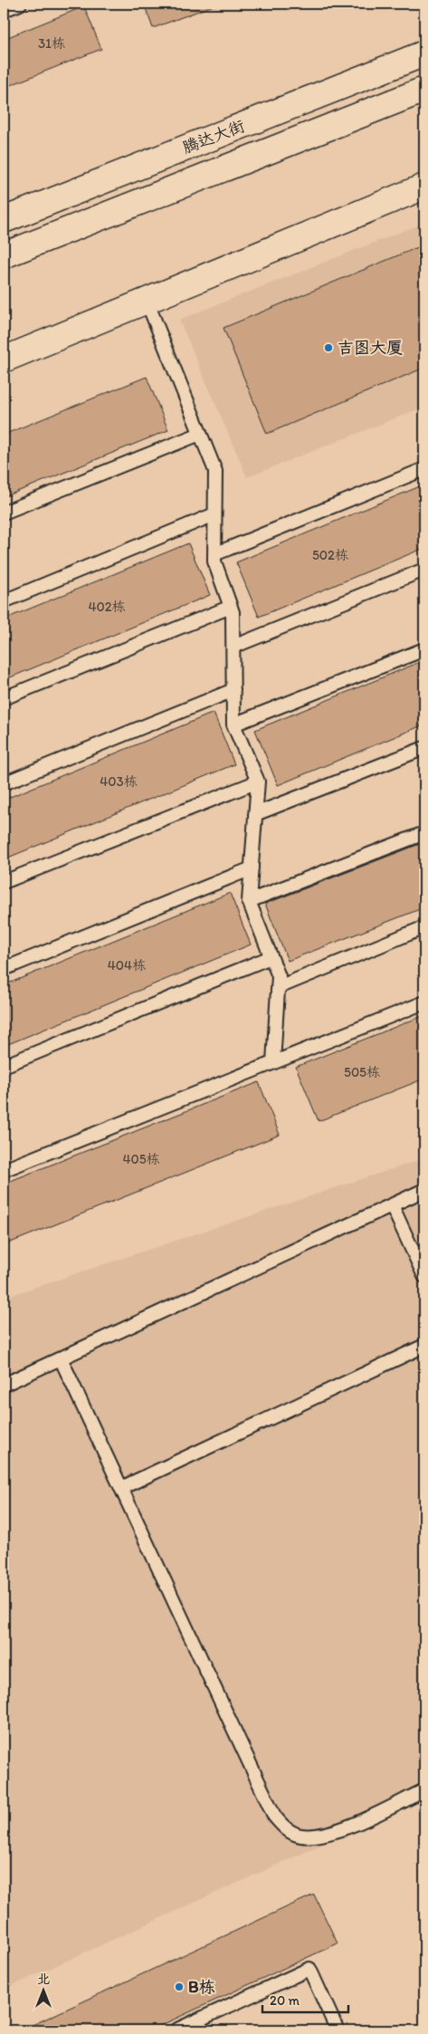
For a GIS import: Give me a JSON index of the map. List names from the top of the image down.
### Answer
{
  "streets": {
    "main road": ["腾达大街"]
  },
  "places": ["吉图大厦", "B栋"],
  "house_numbers": [
    "31栋",
    "502栋",
    "402栋",
    "403栋",
    "404栋",
    "505栋",
    "405栋"
  ],
  "scale_bar": "20 m",
  "north": "top"
}
